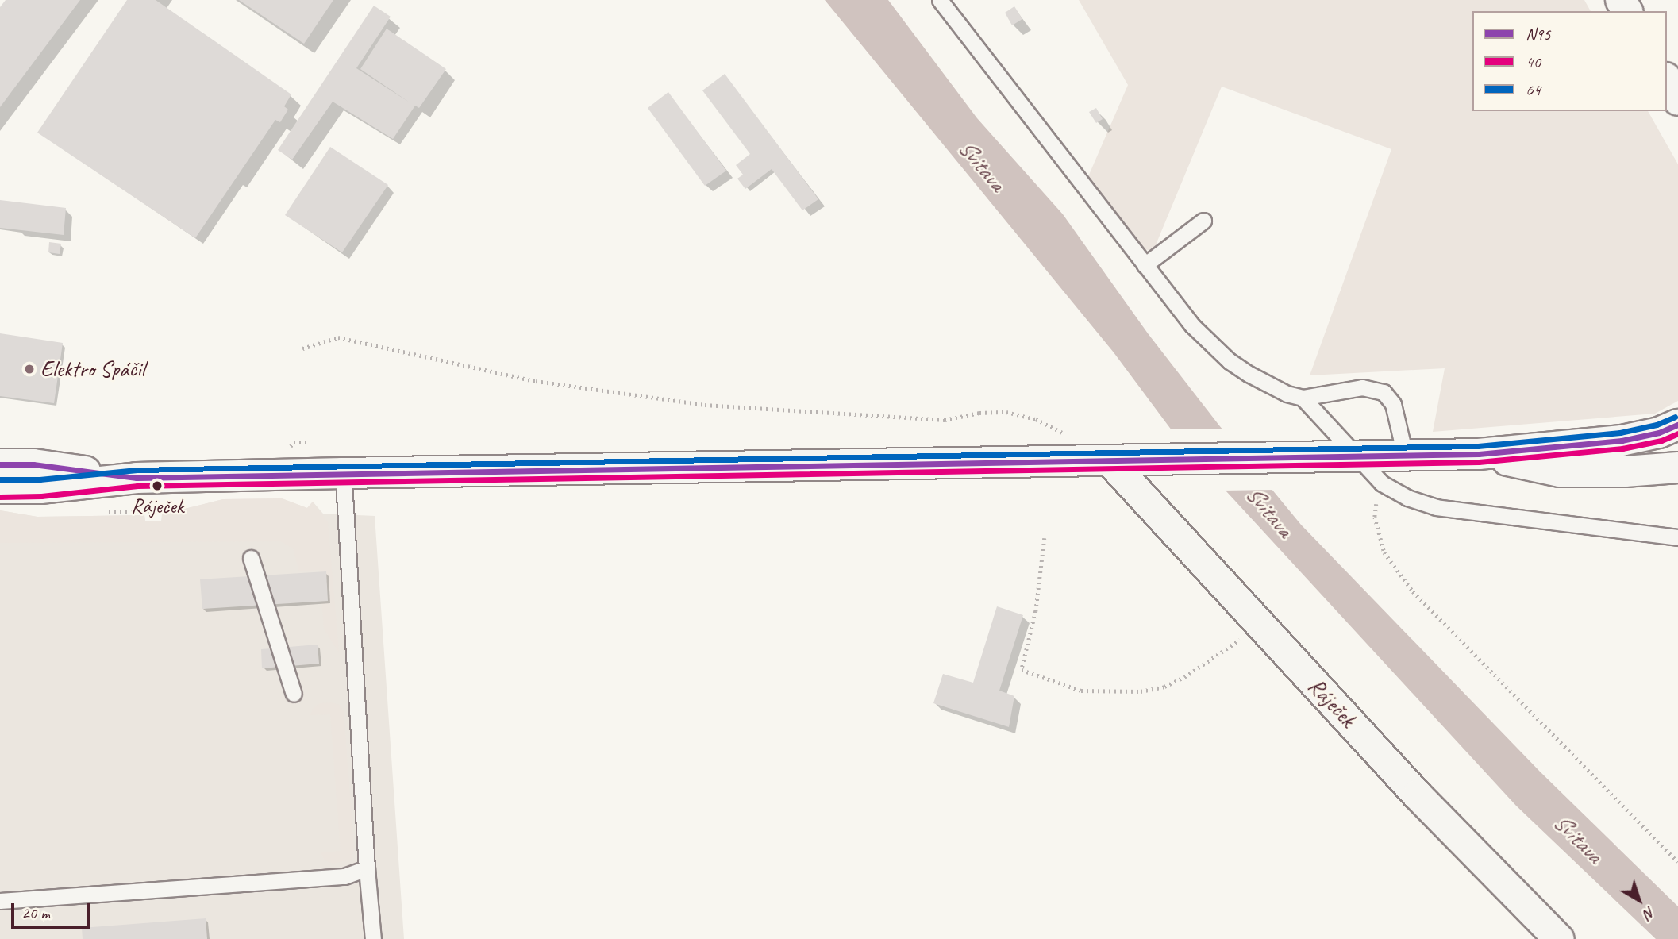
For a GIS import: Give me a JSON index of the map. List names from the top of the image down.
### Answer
{
  "streets": {
    "street": ["Ráječek"]
  },
  "water": ["Svitava"],
  "places": ["Elektro Spáčil", "Ráječek"],
  "lines": ["transit line 64", "transit line N95", "transit line 40"],
  "legend": ["N95", "40", "64"],
  "scale_bar": "20 m",
  "north": "bottom right"
}
